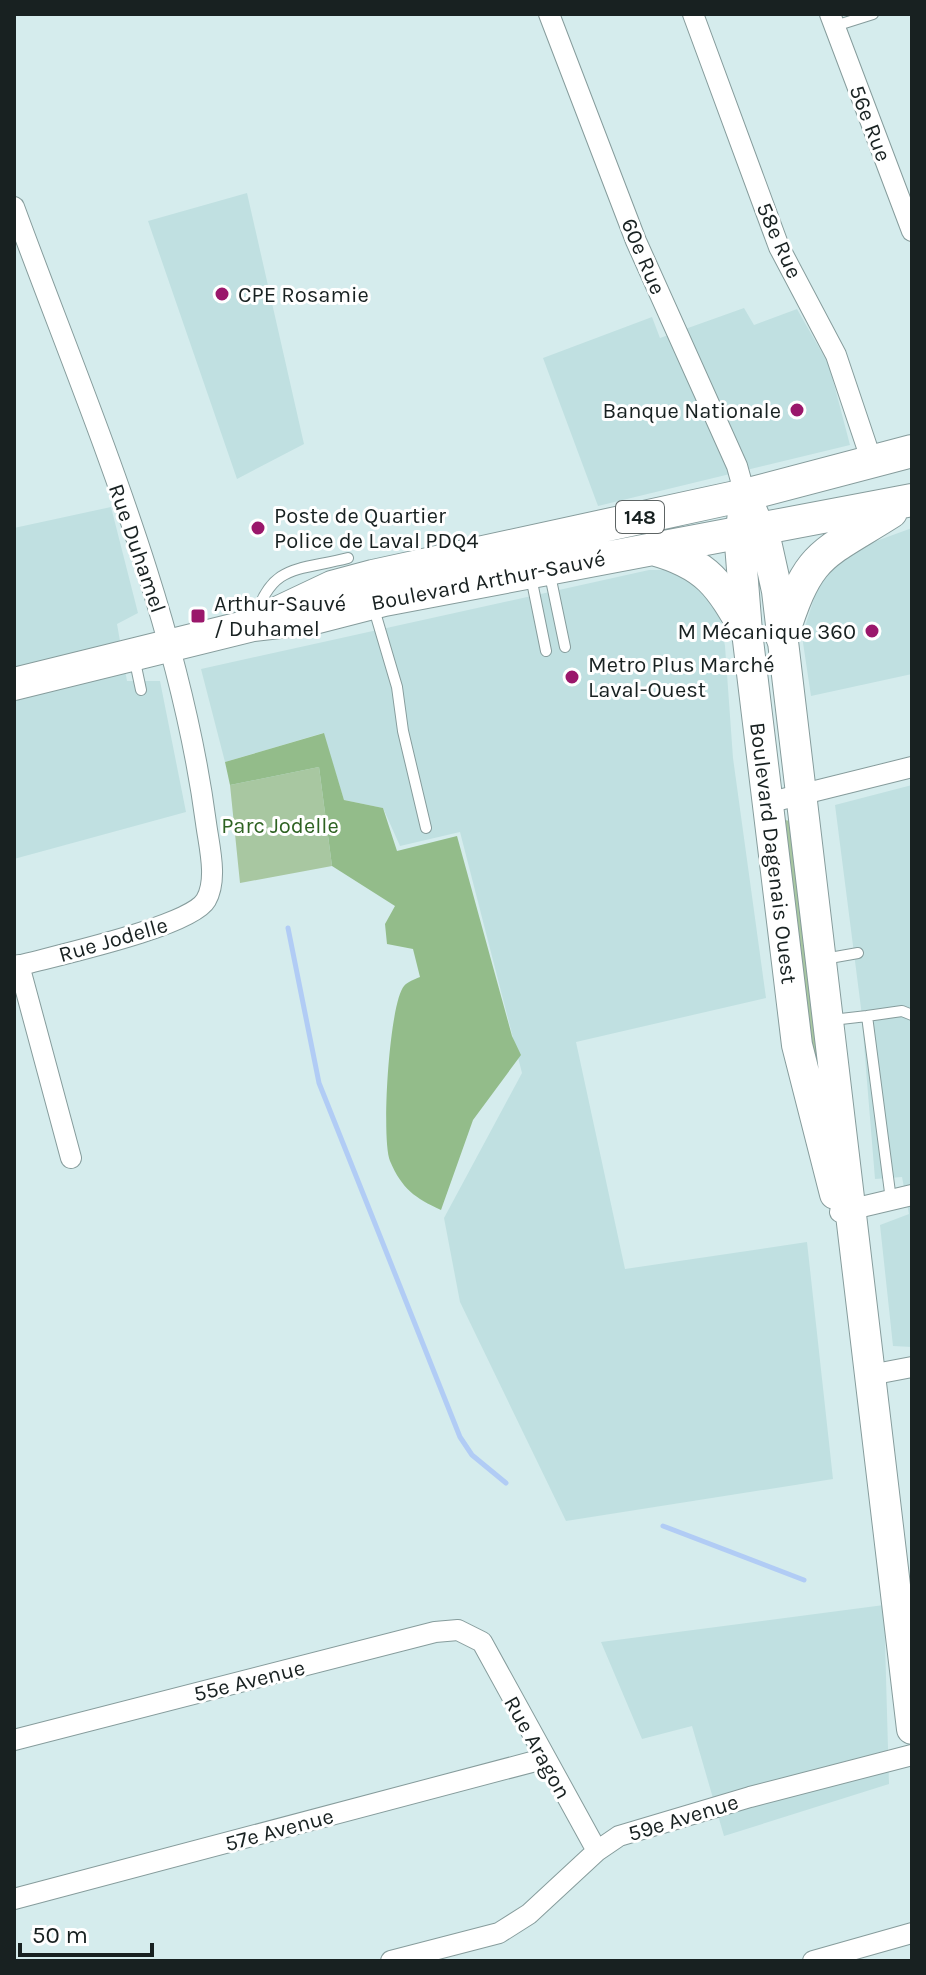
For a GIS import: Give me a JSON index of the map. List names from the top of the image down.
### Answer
{
  "streets": {
    "main road": ["148", "Boulevard Arthur-Sauvé", "Boulevard Dagenais Ouest"],
    "street": [
      "56e Rue",
      "58e Rue",
      "60e Rue",
      "Rue Duhamel",
      "Rue Jodelle",
      "55e Avenue",
      "Rue Aragon",
      "59e Avenue",
      "57e Avenue"
    ]
  },
  "crossings": [
    ["58e Rue", "Boulevard Arthur-Sauvé"],
    ["60e Rue", "Boulevard Arthur-Sauvé"],
    ["60e Rue", "Boulevard Dagenais Ouest"],
    ["Rue Duhamel", "Boulevard Arthur-Sauvé"],
    ["Rue Duhamel", "Rue Jodelle"],
    ["Boulevard Arthur-Sauvé", "Boulevard Dagenais Ouest"],
    ["55e Avenue", "Rue Aragon"],
    ["Rue Aragon", "59e Avenue"],
    ["Rue Aragon", "57e Avenue"]
  ],
  "parks": ["Parc Jodelle"],
  "places": {
    "other": [
      "CPE Rosamie",
      "Banque Nationale",
      "Poste de Quartier Police de Laval PDQ4",
      "M Mécanique 360",
      "Metro Plus Marché Laval-Ouest"
    ],
    "transit": ["Arthur-Sauvé / Duhamel"]
  },
  "scale_bar": "50 m"
}
